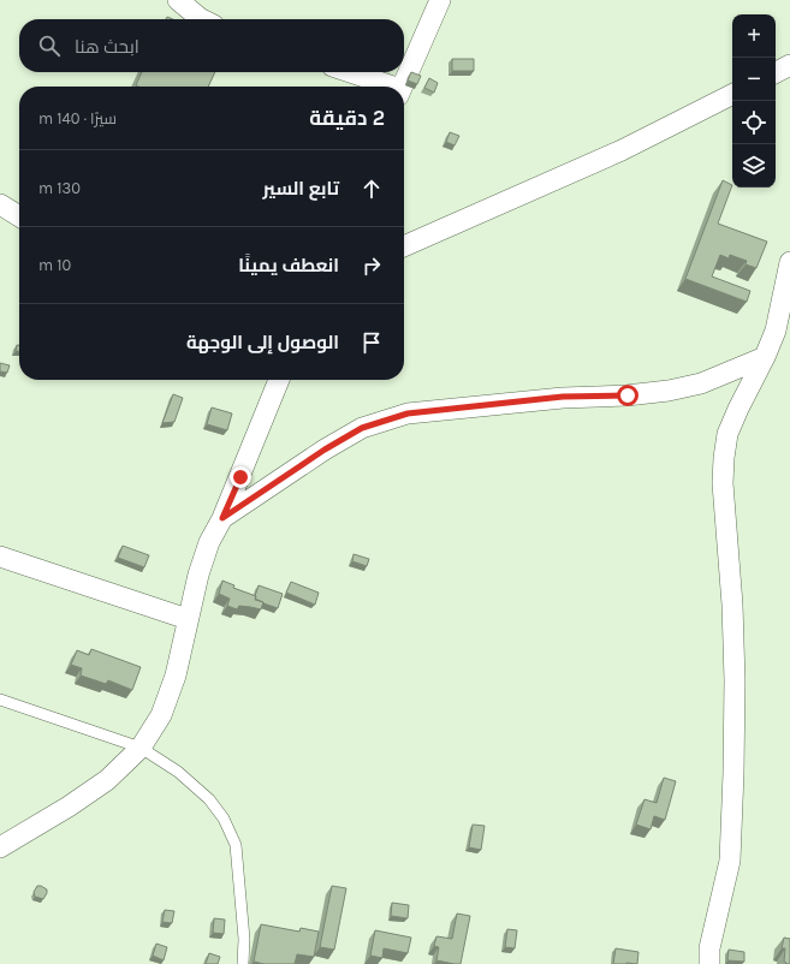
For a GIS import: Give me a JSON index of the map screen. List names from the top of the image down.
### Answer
{
  "page": {
    "map_buttons": ["+", "−"],
    "search": "ابحث هنا",
    "heading": ["2 دقيقة", "سيرًا · 140 m"],
    "list": [
      ["تابع السير", "130 m"],
      ["انعطف يمينًا", "10 m"],
      "الوصول إلى الوجهة"
    ]
  }
}
